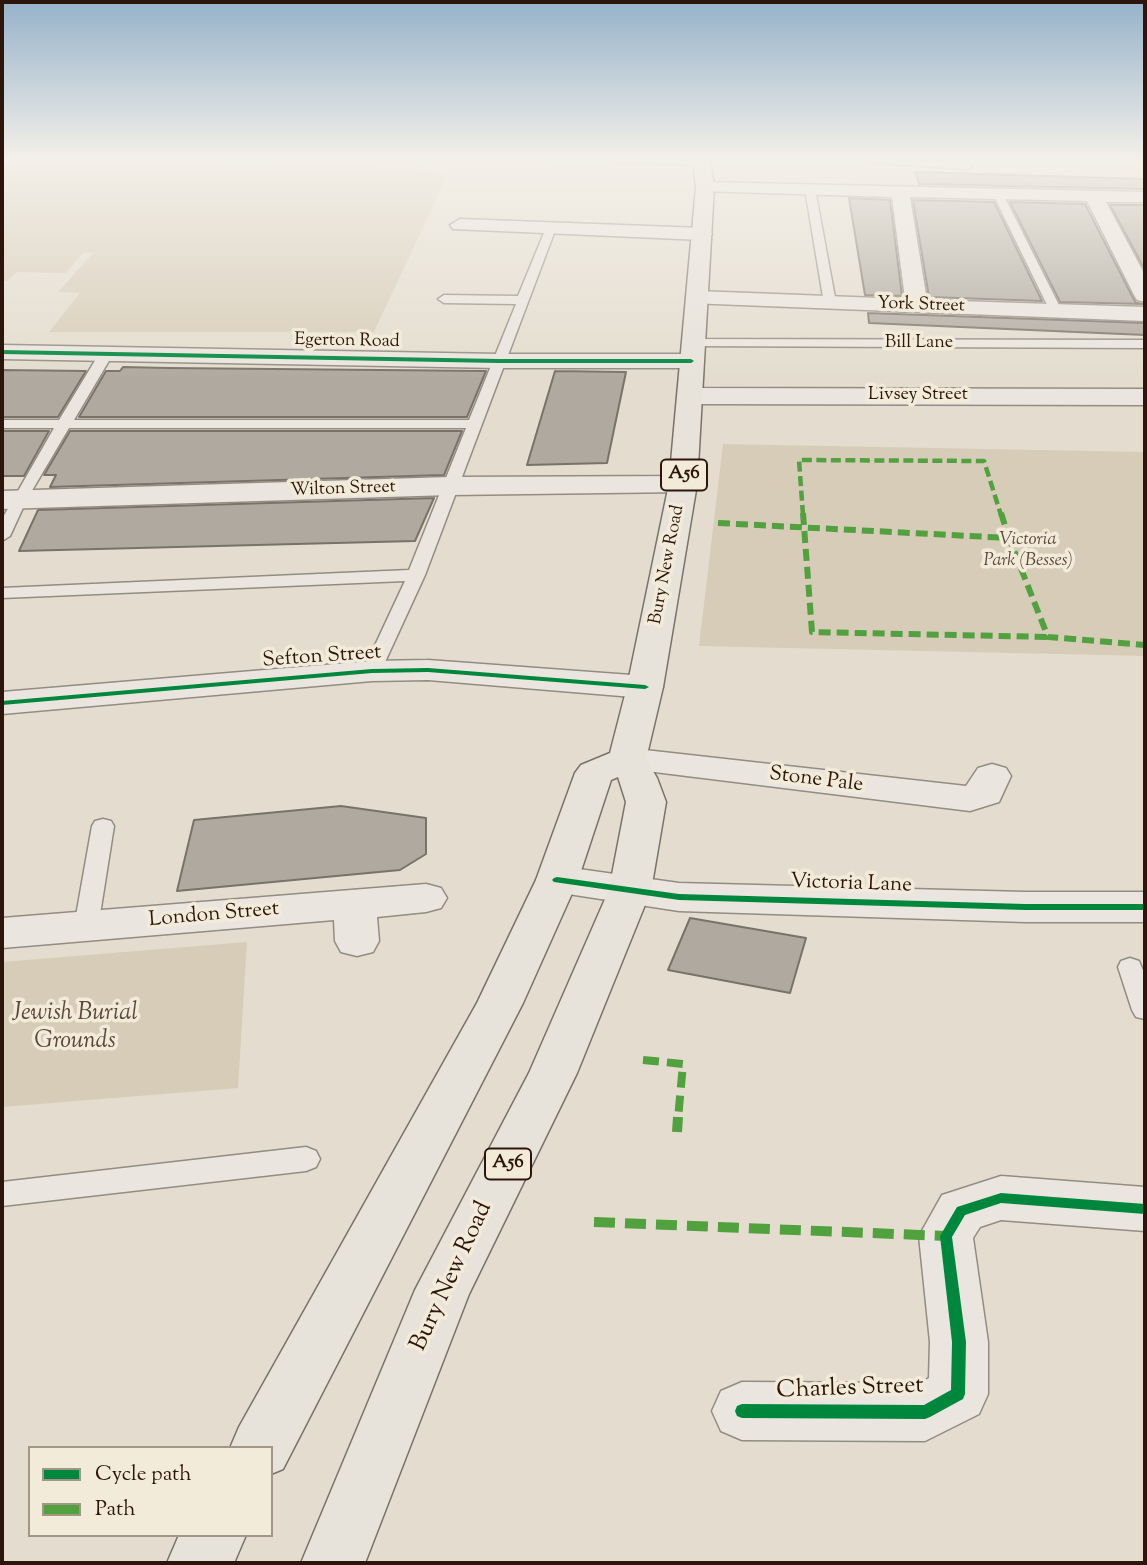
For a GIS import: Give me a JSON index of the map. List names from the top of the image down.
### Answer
{
  "streets": {
    "highway": ["A56", "Bury New Road"],
    "street": [
      "York Street",
      "Egerton Road",
      "Livsey Street",
      "Wilton Street",
      "Sefton Street",
      "Stone Pale",
      "Victoria Lane",
      "London Street",
      "Charles Street"
    ],
    "lane": ["Bill Lane"]
  },
  "crossings": [
    ["York Street", "Bury New Road"],
    ["Egerton Road", "Bill Lane"],
    ["Egerton Road", "Bury New Road"],
    ["Bill Lane", "Bury New Road"],
    ["Livsey Street", "Bury New Road"],
    ["Wilton Street", "Bury New Road"],
    ["Bury New Road", "Sefton Street"],
    ["Bury New Road", "Stone Pale"],
    ["Bury New Road", "Victoria Lane"]
  ],
  "parks": ["Victoria Park (Besses)", "Jewish Burial Grounds"],
  "legend": ["Cycle path", "Path"]
}
